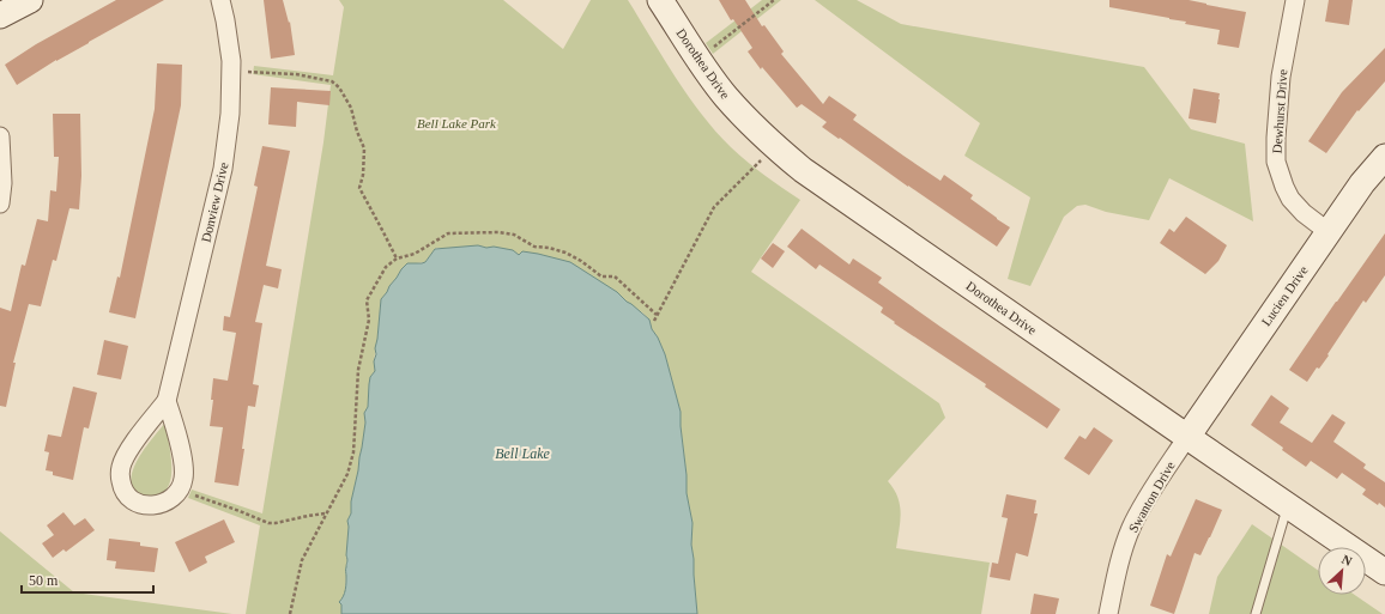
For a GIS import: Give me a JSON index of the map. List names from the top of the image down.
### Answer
{
  "streets": {
    "street": [
      "Dorothea Drive",
      "Dewhurst Drive",
      "Donview Drive",
      "Lucien Drive",
      "Swanton Drive"
    ]
  },
  "crossings": [
    ["Dorothea Drive", "Lucien Drive"],
    ["Dorothea Drive", "Swanton Drive"],
    ["Dewhurst Drive", "Lucien Drive"],
    ["Lucien Drive", "Swanton Drive"]
  ],
  "water": ["Bell Lake"],
  "parks": ["Bell Lake Park"],
  "scale_bar": "50 m",
  "north": "top right"
}
